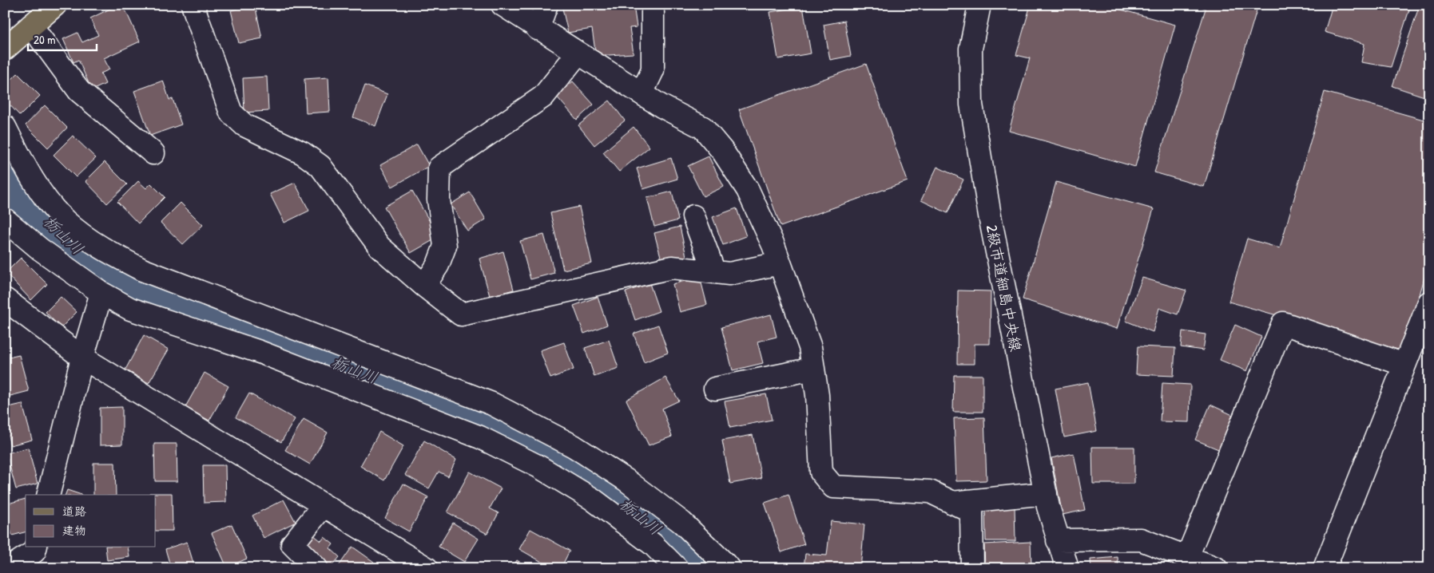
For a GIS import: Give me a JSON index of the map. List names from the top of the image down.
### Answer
{
  "streets": {
    "street": ["2級市道細島中央線"]
  },
  "water": ["栃山川"],
  "legend": ["道路", "建物"],
  "scale_bar": "20 m"
}
